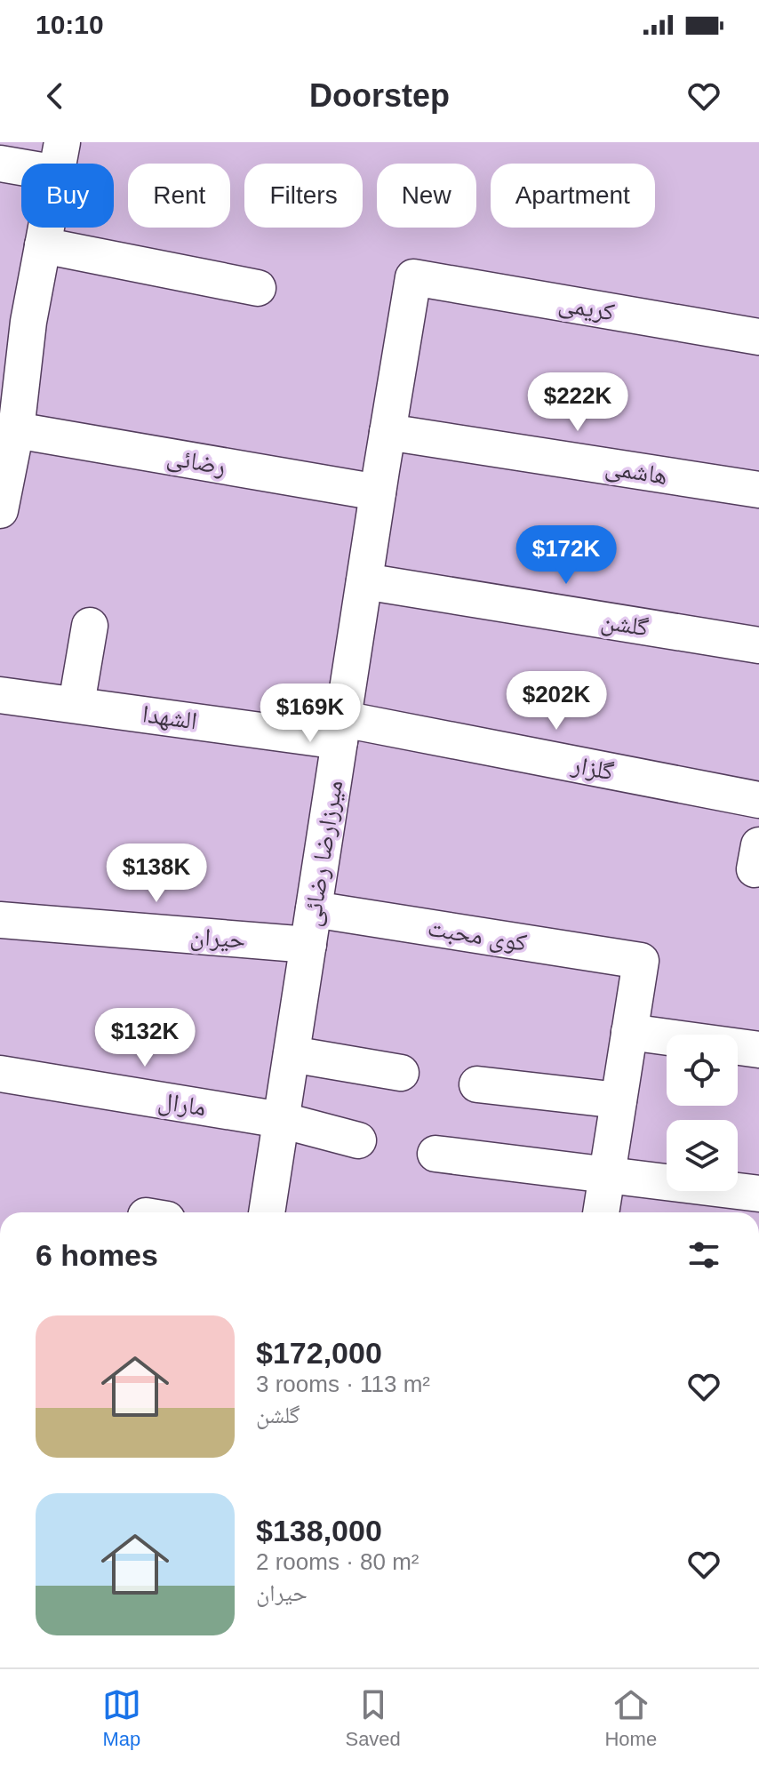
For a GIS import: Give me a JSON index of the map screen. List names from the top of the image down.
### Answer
{
  "streets": {
    "street": [
      "کریمی",
      "رضائی",
      "هاشمی",
      "گلشن",
      "الشهدا",
      "گلزار",
      "میرزارضا رضائی",
      "کوی محبت",
      "حیران",
      "مارال"
    ]
  },
  "crossings": [
    ["کریمی", "میرزارضا رضائی"],
    ["رضائی", "میرزارضا رضائی"],
    ["هاشمی", "میرزارضا رضائی"],
    ["گلشن", "میرزارضا رضائی"],
    ["الشهدا", "گلزار"],
    ["الشهدا", "میرزارضا رضائی"],
    ["گلزار", "میرزارضا رضائی"],
    ["میرزارضا رضائی", "کوی محبت"],
    ["میرزارضا رضائی", "حیران"],
    ["میرزارضا رضائی", "مارال"]
  ],
  "page": {
    "status": "10:10",
    "header": "Doorstep",
    "chip": [
      "Buy",
      "Rent",
      "Filters",
      "New",
      "Apartment"
    ],
    "price": [
      "$222K",
      "$172K",
      "$202K",
      "$169K",
      "$138K",
      "$132K"
    ],
    "heading": "6 homes",
    "list": [
      {
        "name": "$172,000",
        "note": "3 rooms · 113 m² · گلشن"
      },
      {
        "name": "$138,000",
        "note": "2 rooms · 80 m² · حیران"
      }
    ],
    "tabs": ["Map", "Saved", "Home"]
  }
}
